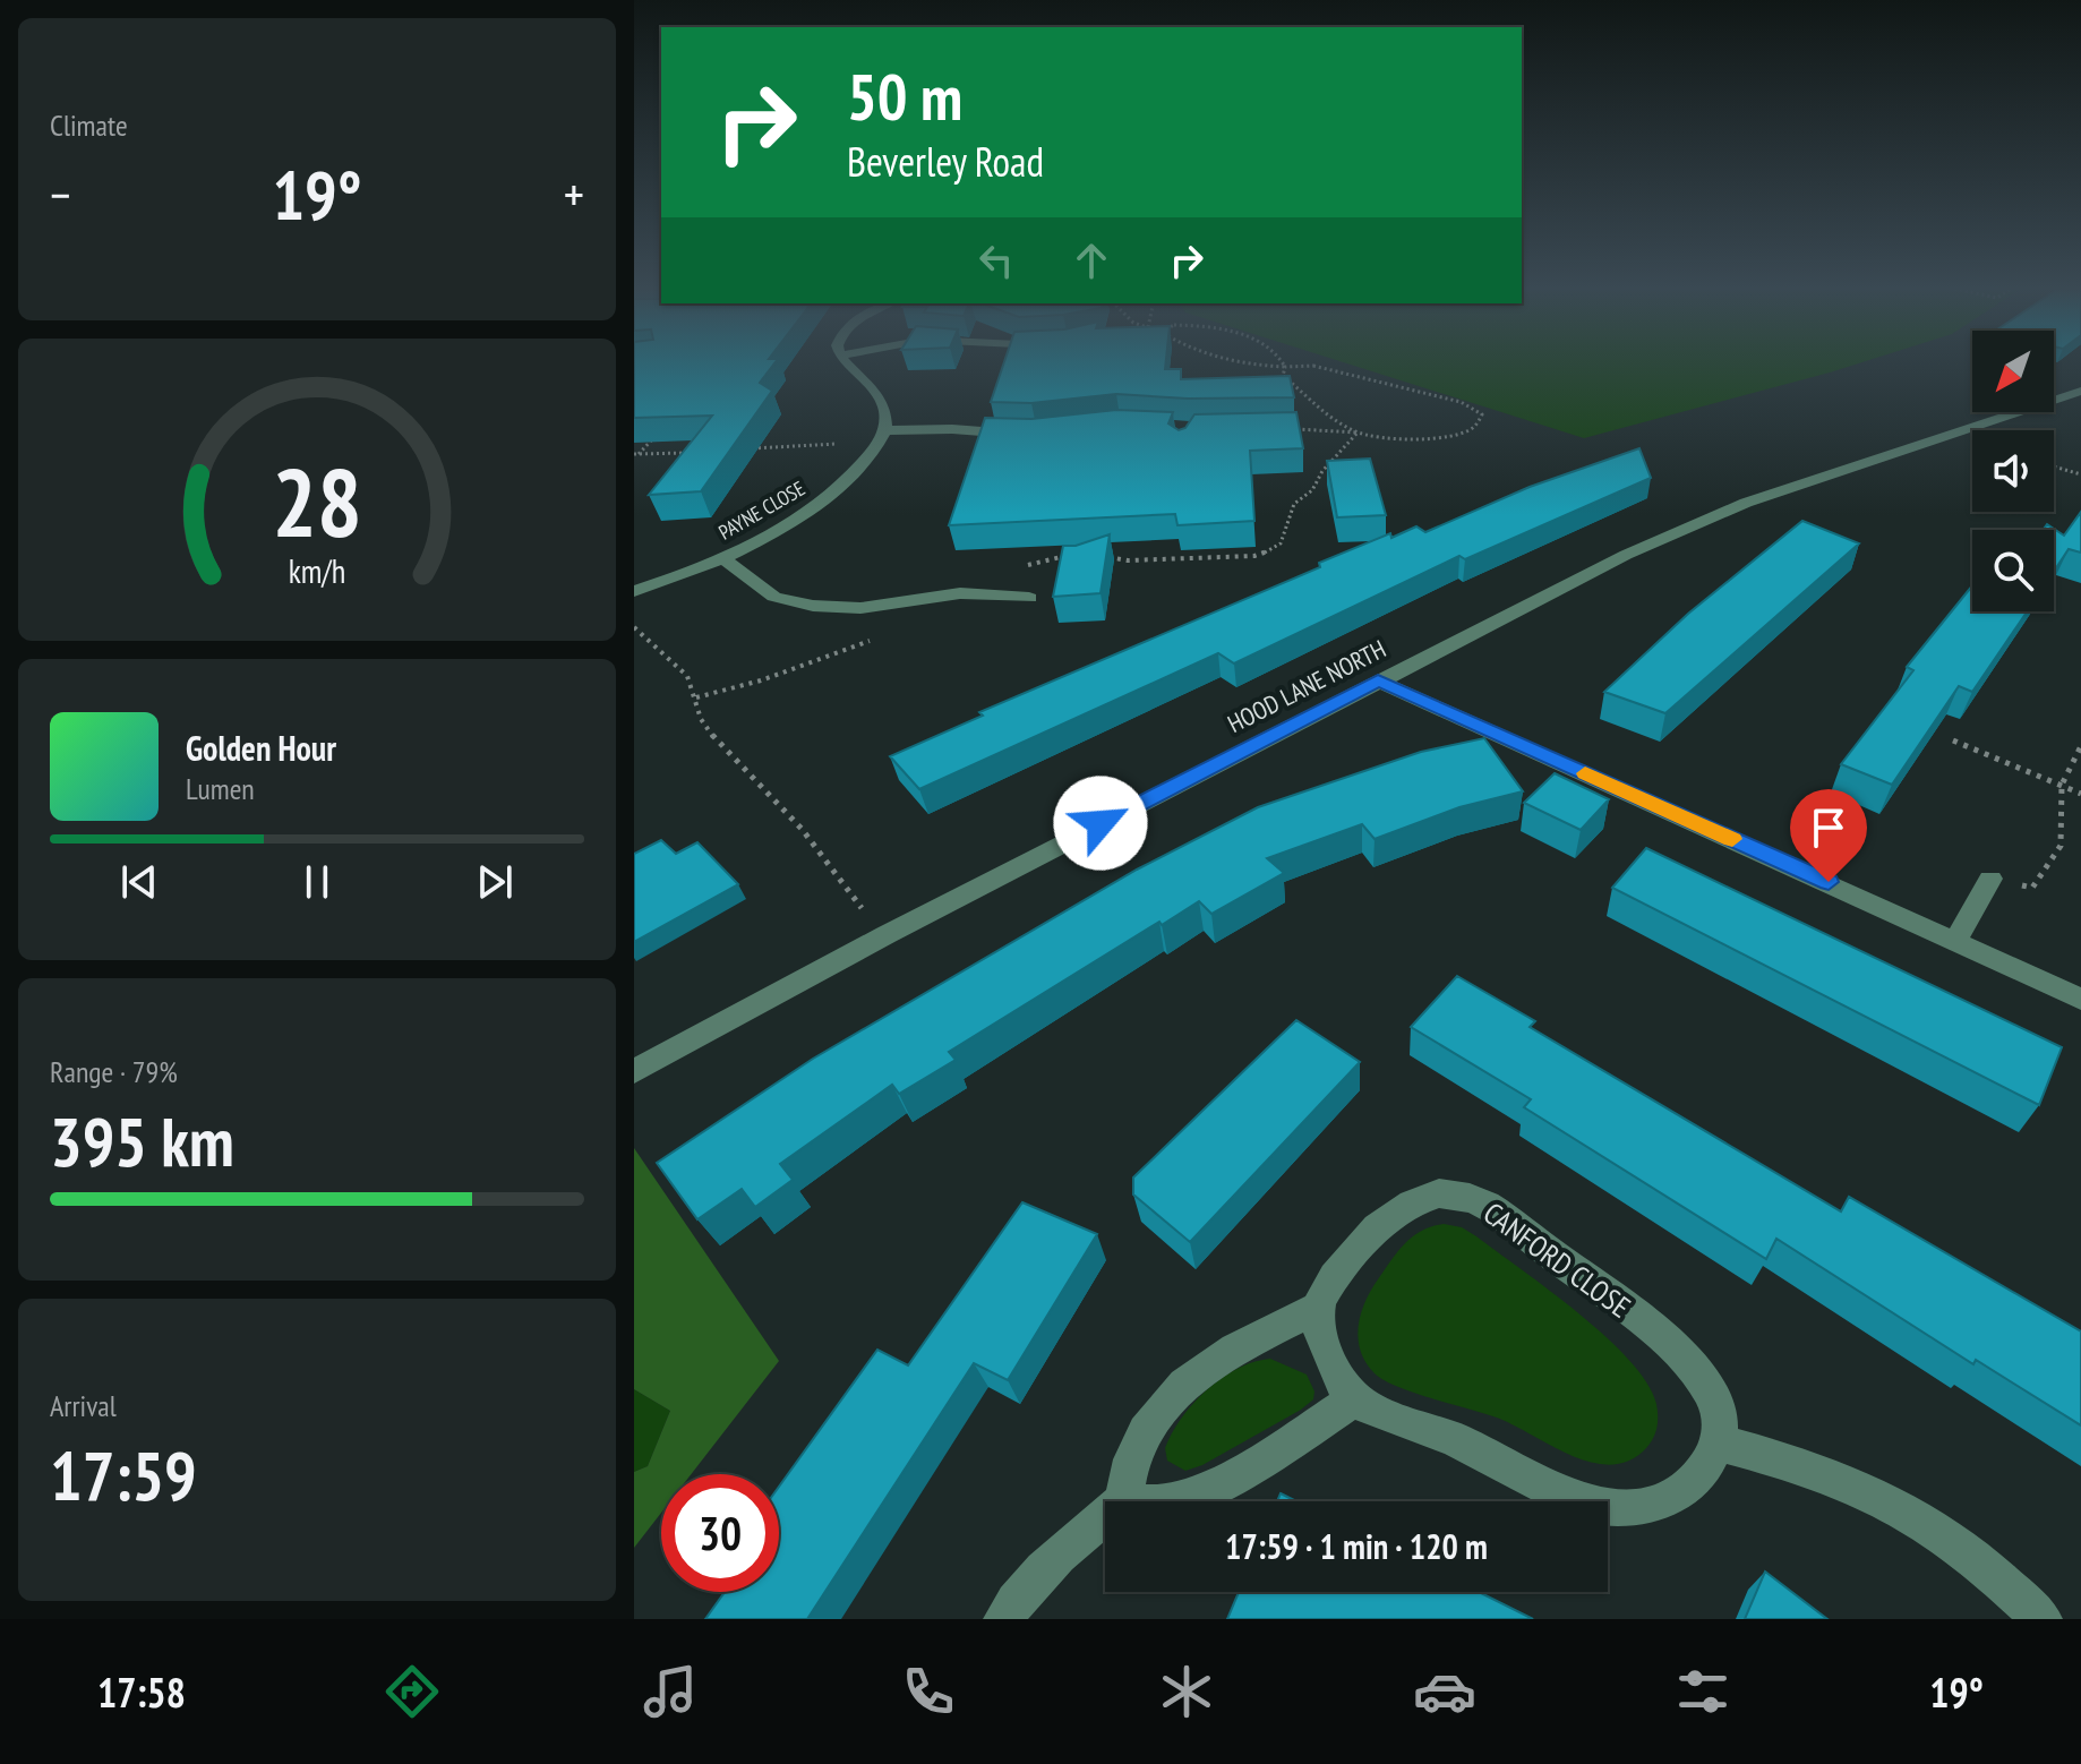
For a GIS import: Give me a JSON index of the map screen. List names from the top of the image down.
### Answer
{
  "streets": {
    "street": ["PAYNE CLOSE", "HOOD LANE NORTH", "CANFORD CLOSE"]
  },
  "north": "bottom left",
  "page": {
    "tile": [
      "Climate",
      ["Range · 79%", "395 km"],
      ["Arrival", "17:59"]
    ],
    "turn": ["50 m", "Beverley Road"],
    "heat": ["−", "19°", "+"],
    "song": ["Golden Hour", "Lumen"],
    "limit": "30",
    "trip": "17:59 · 1 min · 120 m",
    "tabs": ["17:58", "19°"],
    "gauge": ["28", "km/h"]
  }
}
